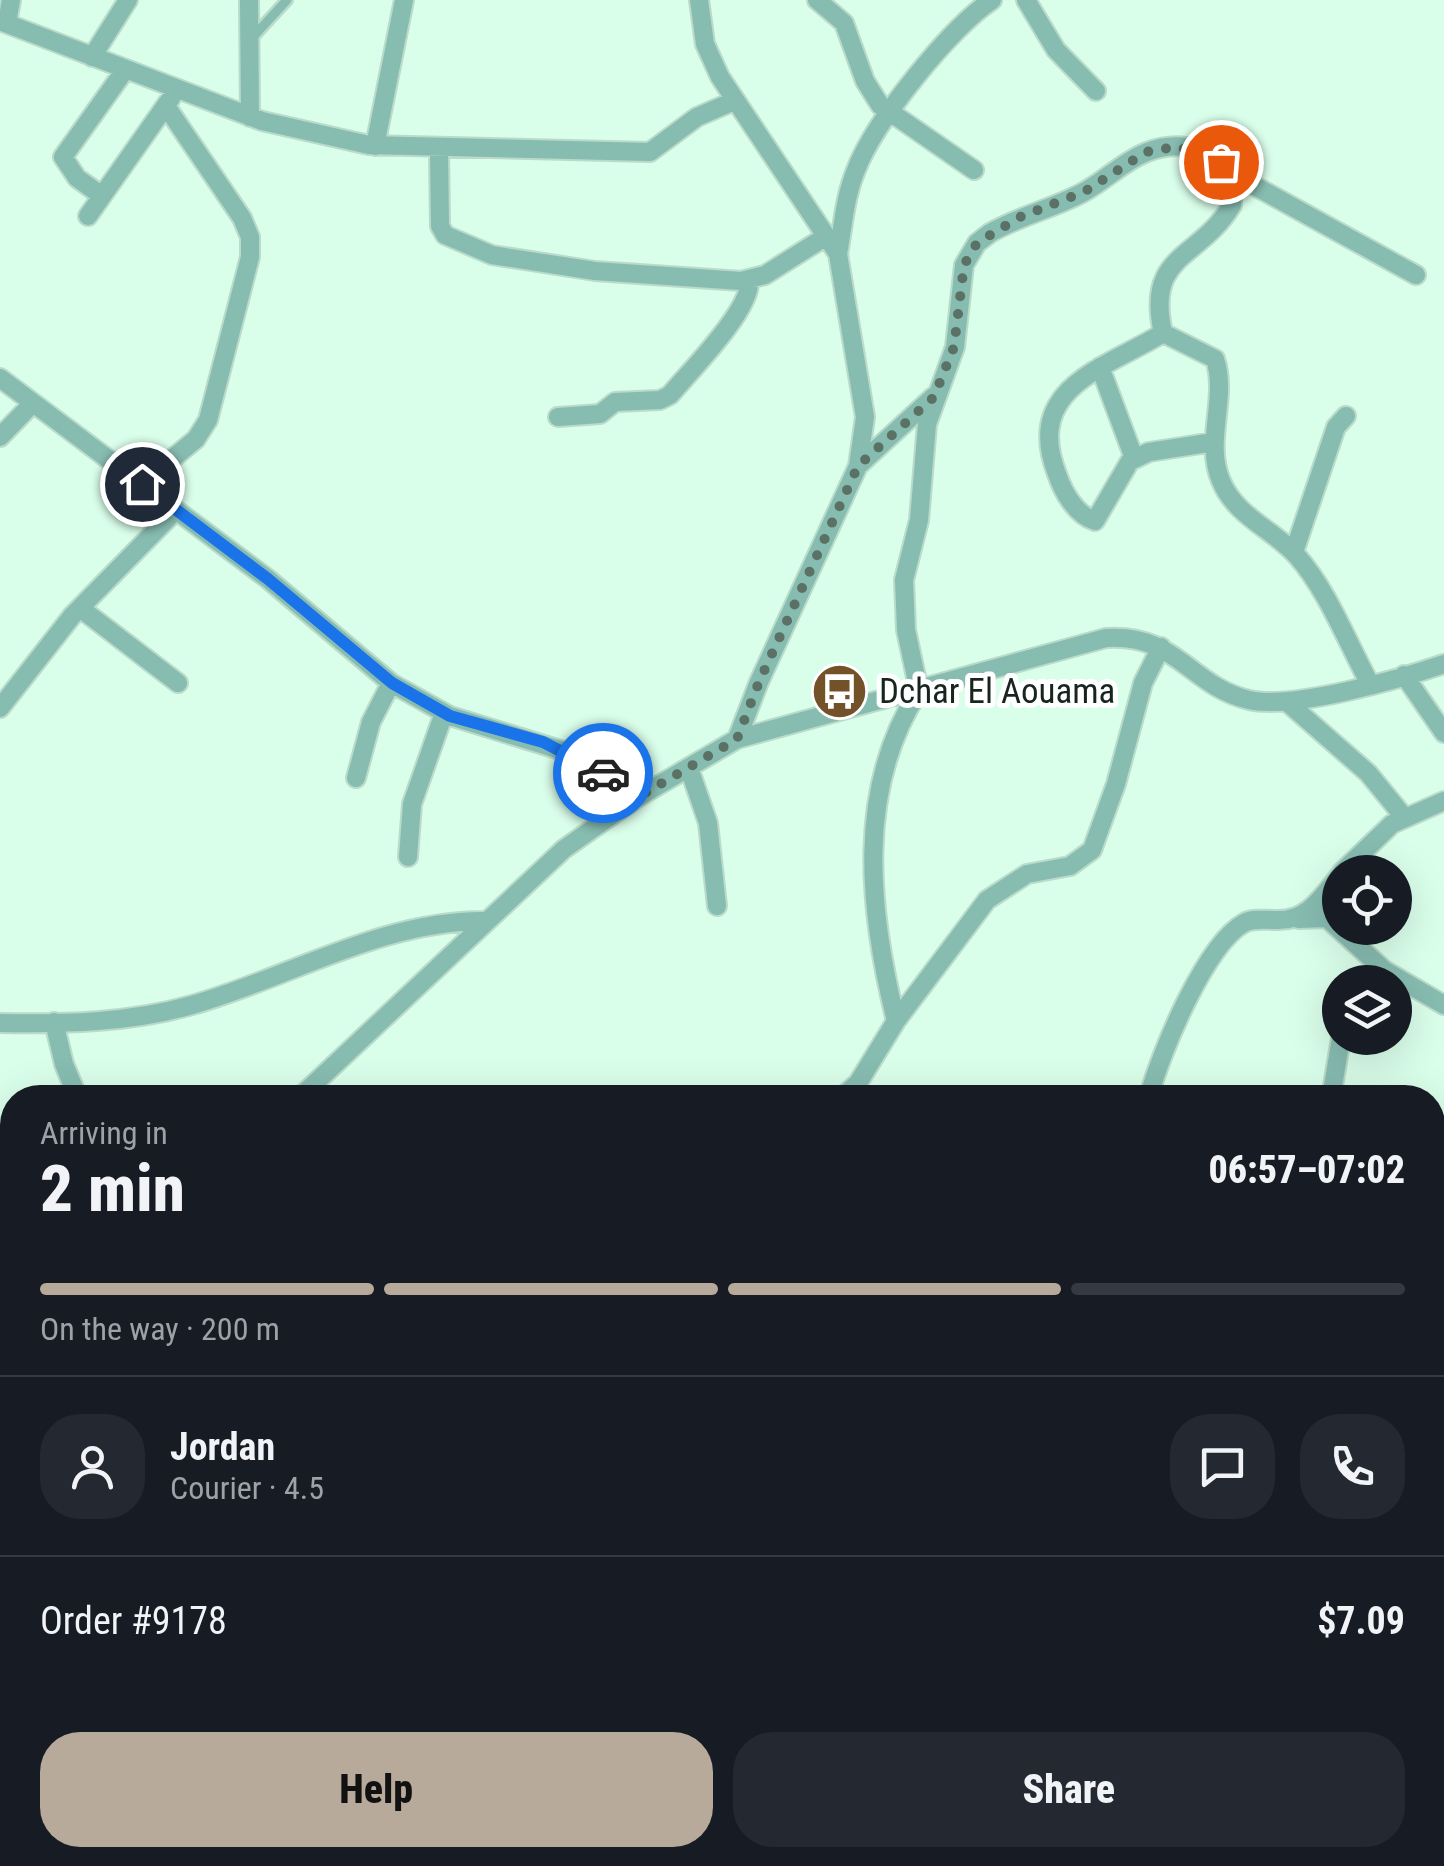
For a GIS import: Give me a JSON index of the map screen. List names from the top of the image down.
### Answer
{
  "places": {
    "bus stop": ["Dchar El Aouama"]
  },
  "page": {
    "heading": ["2 min", "Arriving in", "06:57–07:02"],
    "panel": [
      "Jordan",
      "Courier · 4.5",
      "Order #9178",
      "$7.09"
    ],
    "bar": "On the way · 200 m",
    "buttons": ["Help", "Share"]
  }
}
